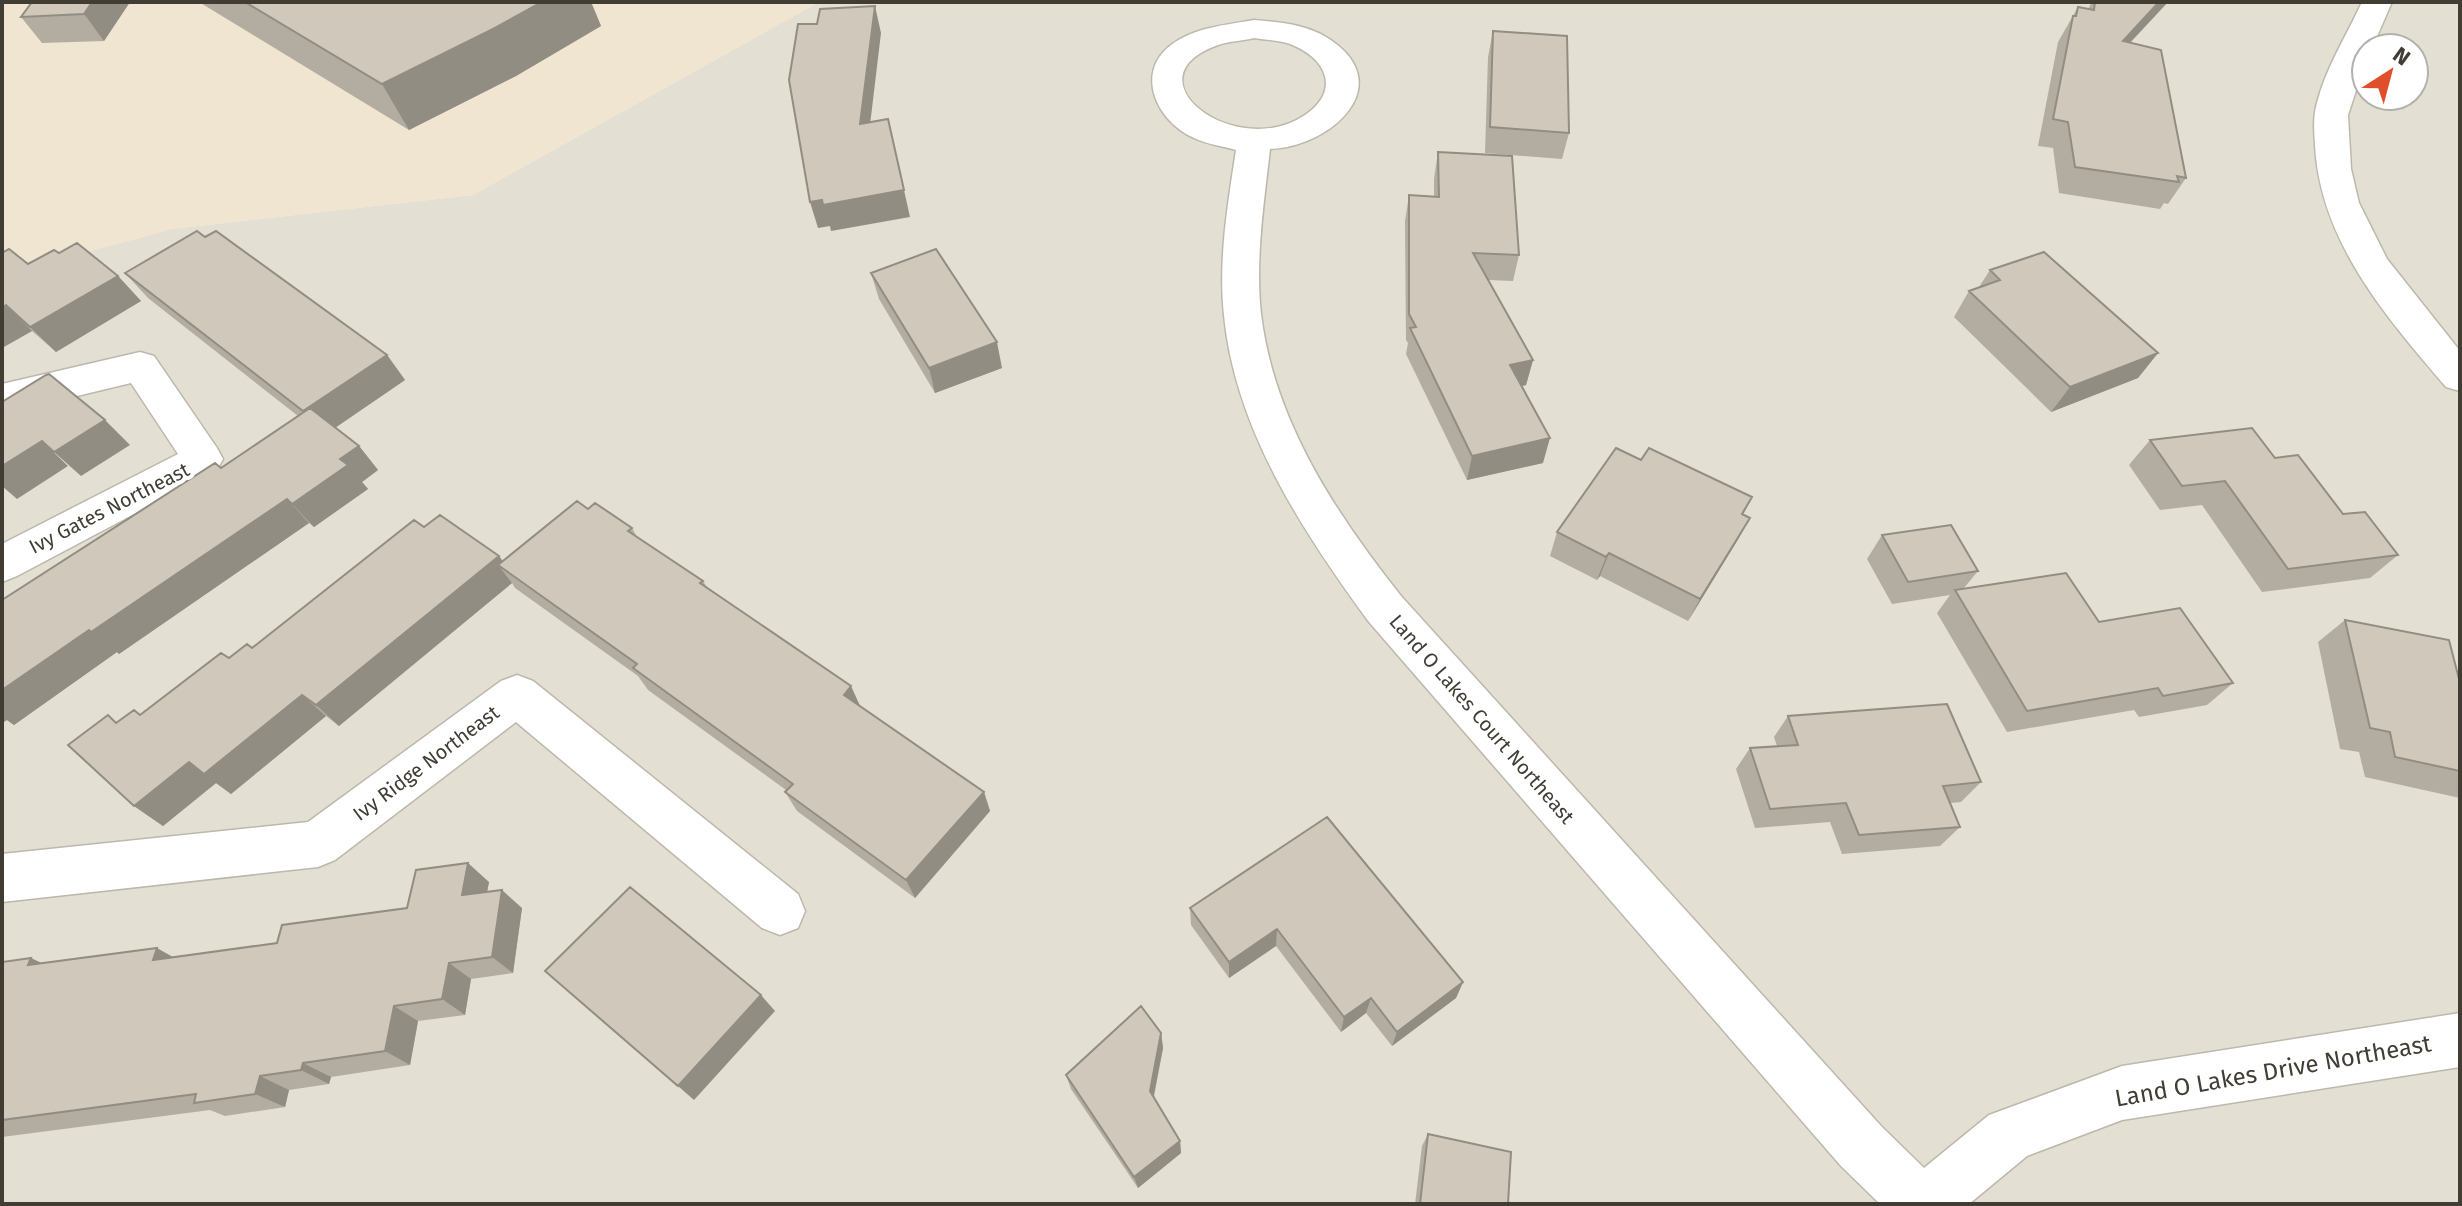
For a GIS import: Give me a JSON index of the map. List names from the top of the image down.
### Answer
{
  "streets": {
    "street": [
      "Ivy Gates Northeast",
      "Land O Lakes Court Northeast",
      "Ivy Ridge Northeast",
      "Land O Lakes Drive Northeast"
    ]
  },
  "crossings": [
    ["Land O Lakes Court Northeast", "Land O Lakes Drive Northeast"]
  ],
  "north": "top right"
}
